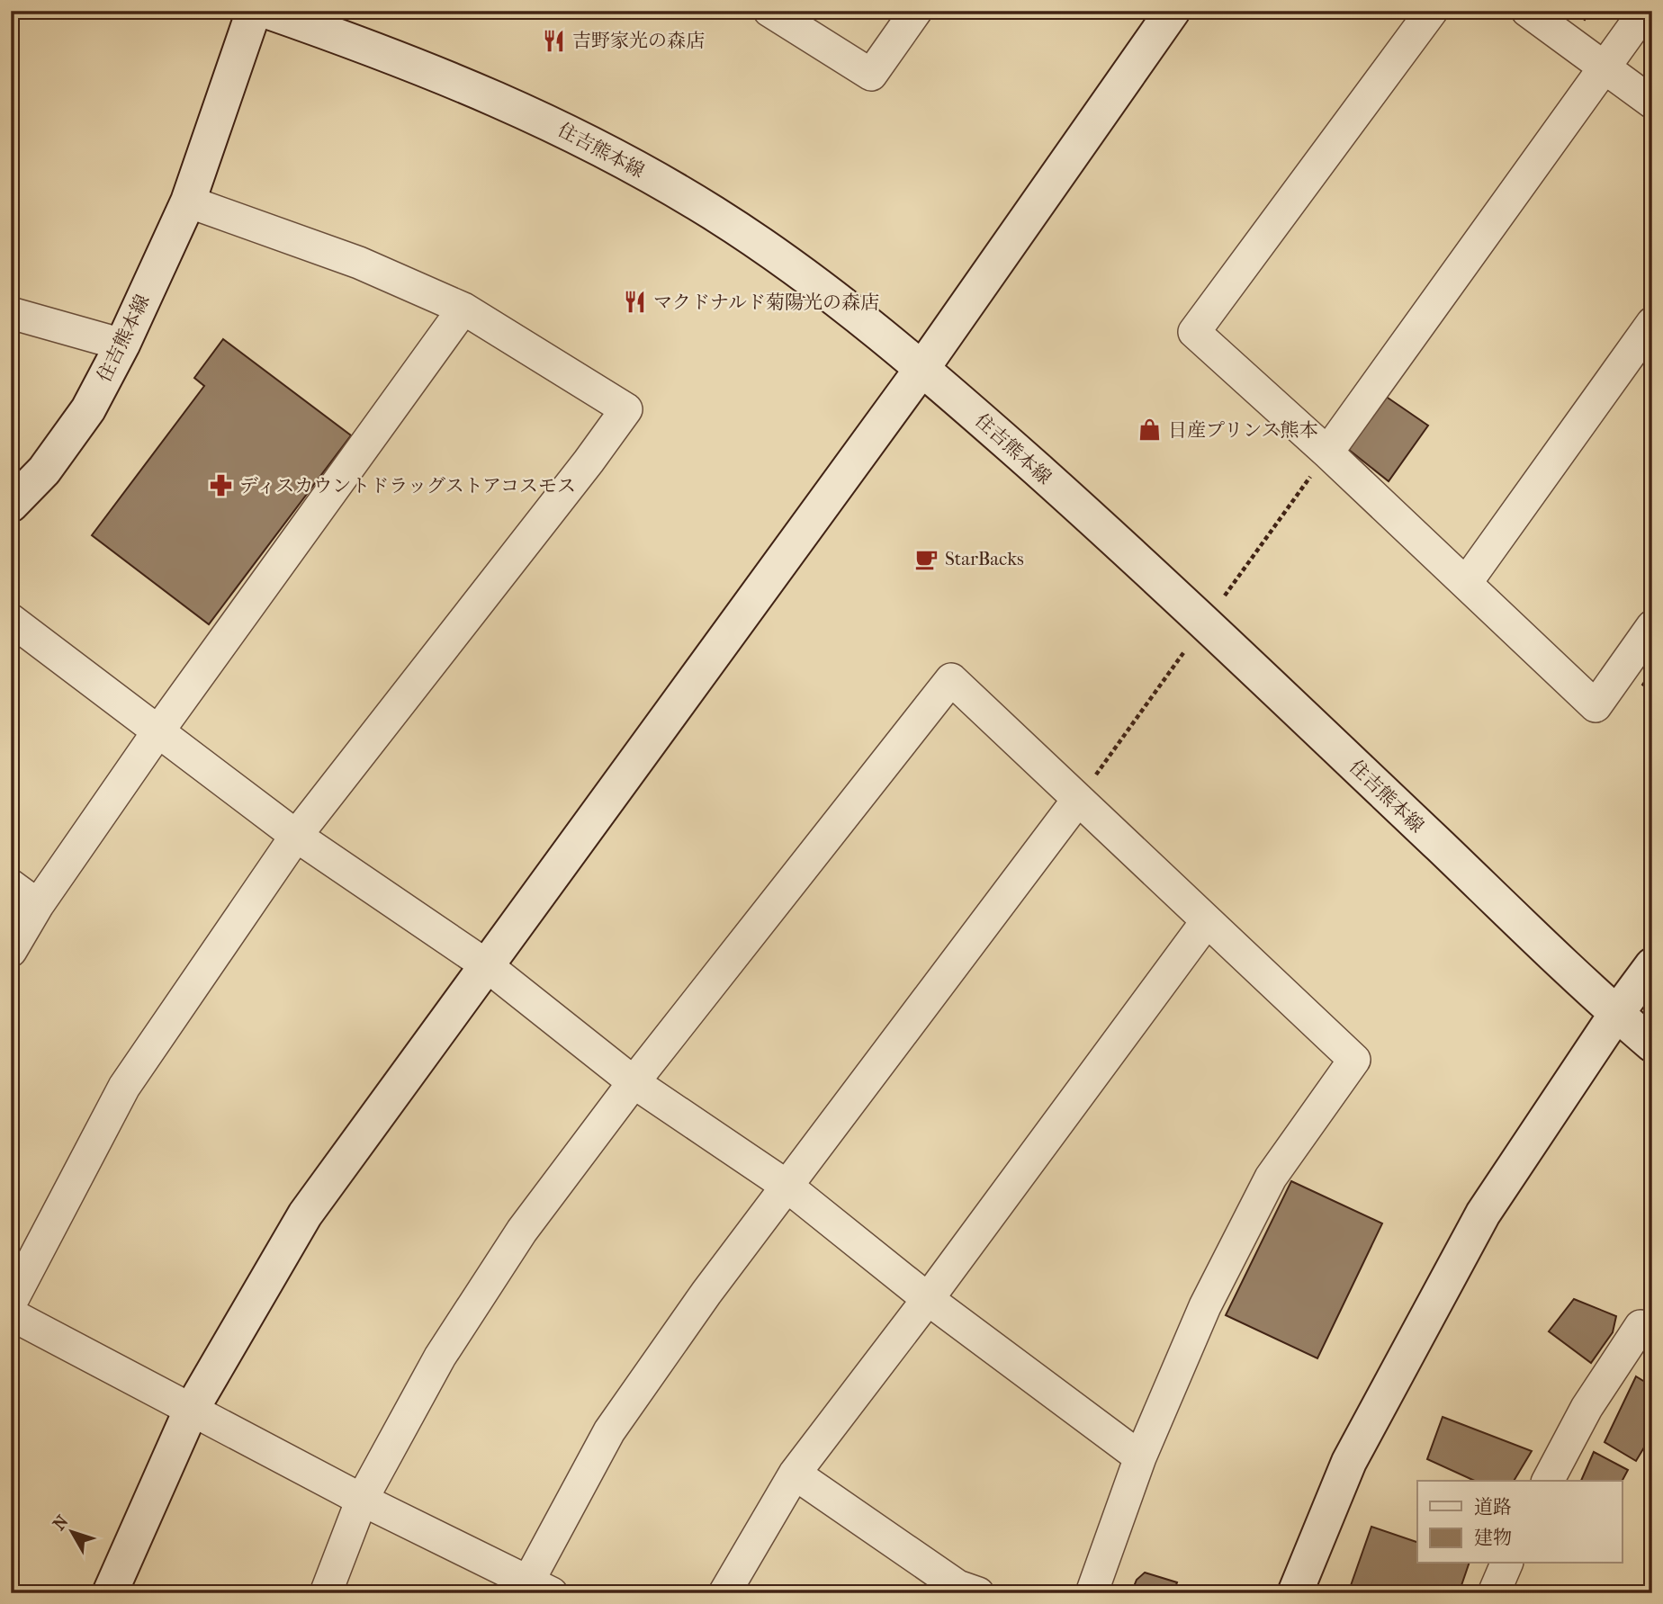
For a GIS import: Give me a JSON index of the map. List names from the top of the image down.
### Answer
{
  "streets": {
    "street": ["住吉熊本線"]
  },
  "places": {
    "restaurant": ["吉野家光の森店", "マクドナルド菊陽光の森店"],
    "shop": ["日産プリンス熊本"],
    "pharmacy": ["ディスカウントドラッグストアコスモス"],
    "cafe": ["StarBacks"]
  },
  "legend": ["道路", "建物"],
  "north": "top left"
}
